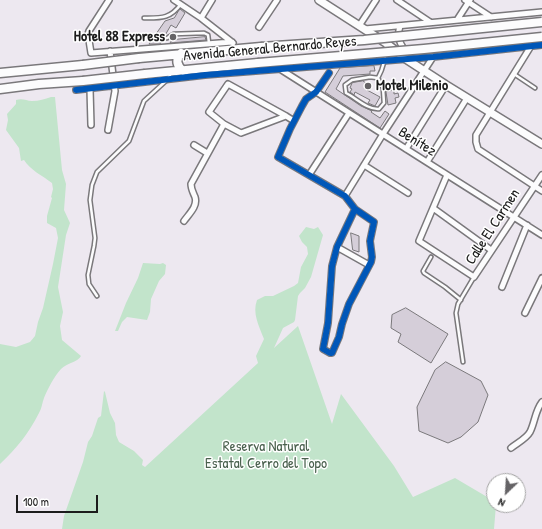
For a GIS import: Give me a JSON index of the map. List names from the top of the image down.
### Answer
{
  "streets": {
    "main road": ["Avenida General Bernardo Reyes"],
    "street": ["Benítez", "Calle El Carmen"]
  },
  "crossings": [
    ["Benítez", "Calle El Carmen"]
  ],
  "parks": ["Reserva Natural Estatal Cerro del Topo"],
  "places": ["Hotel 88 Express", "Motel Milenio"],
  "scale_bar": "100 m",
  "north": "bottom left"
}
